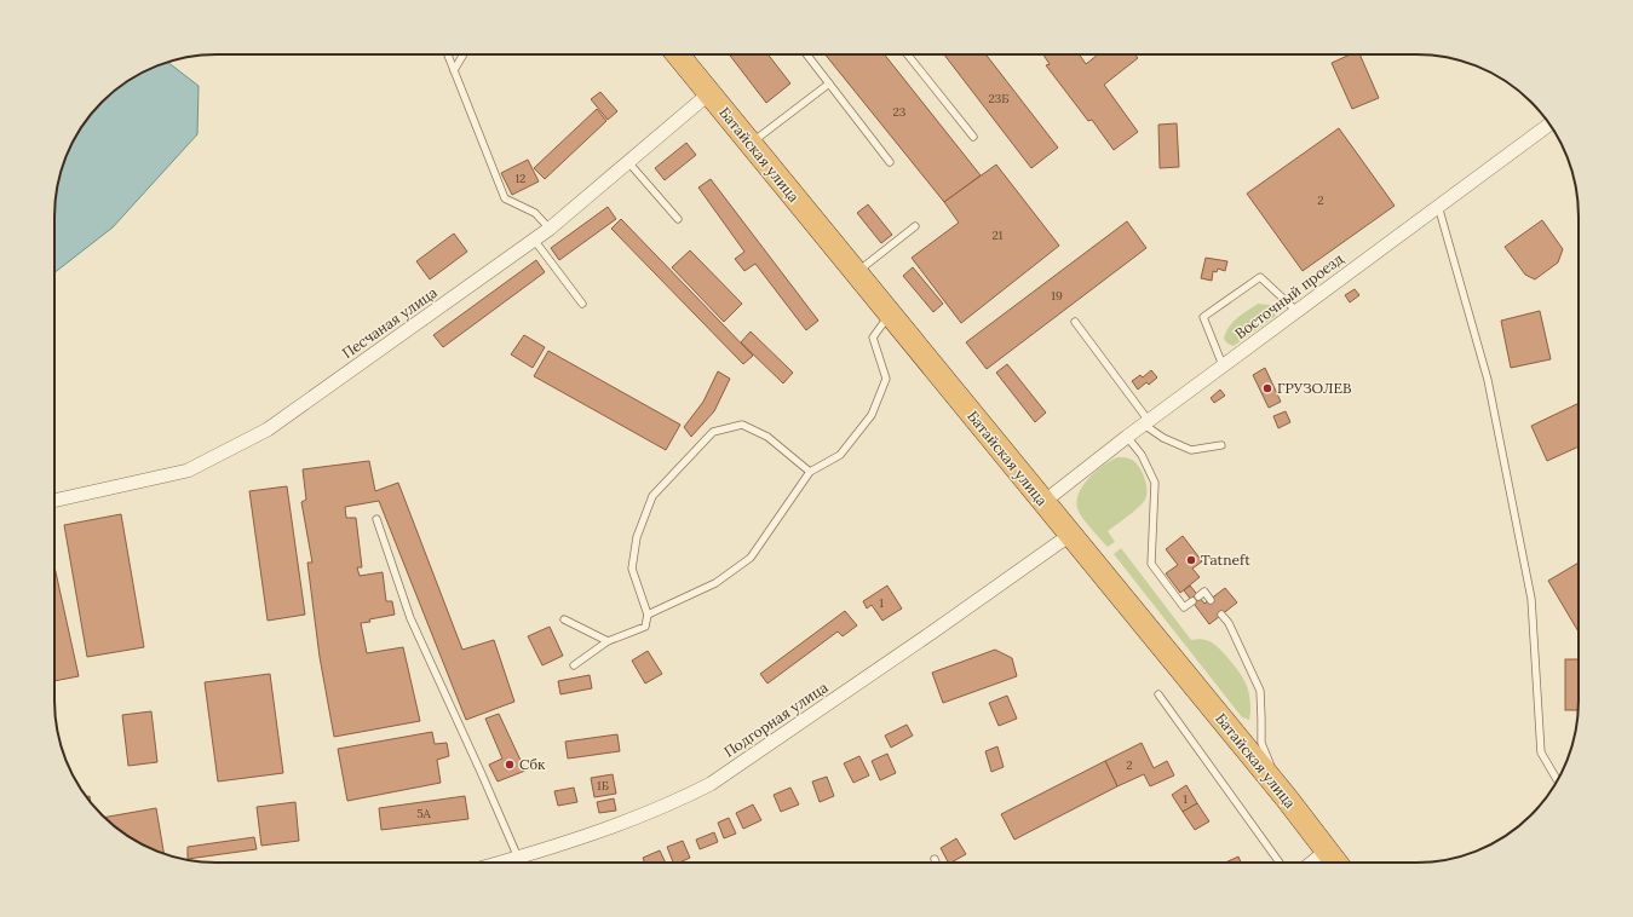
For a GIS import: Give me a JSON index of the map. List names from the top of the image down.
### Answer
{
  "streets": {
    "highway": ["Батайская улица"],
    "street": ["Восточный проезд", "Песчаная улица", "Подгорная улица"]
  },
  "crossings": [
    ["Батайская улица", "Восточный проезд"],
    ["Батайская улица", "Песчаная улица"],
    ["Батайская улица", "Подгорная улица"]
  ],
  "places": ["ГРУЗОЛЕВ", "Tatneft", "Сбк"],
  "house_numbers": [
    "23Б",
    "23",
    "12",
    "2",
    "21",
    "19",
    "1",
    "2",
    "1Б",
    "1",
    "5А"
  ]
}
